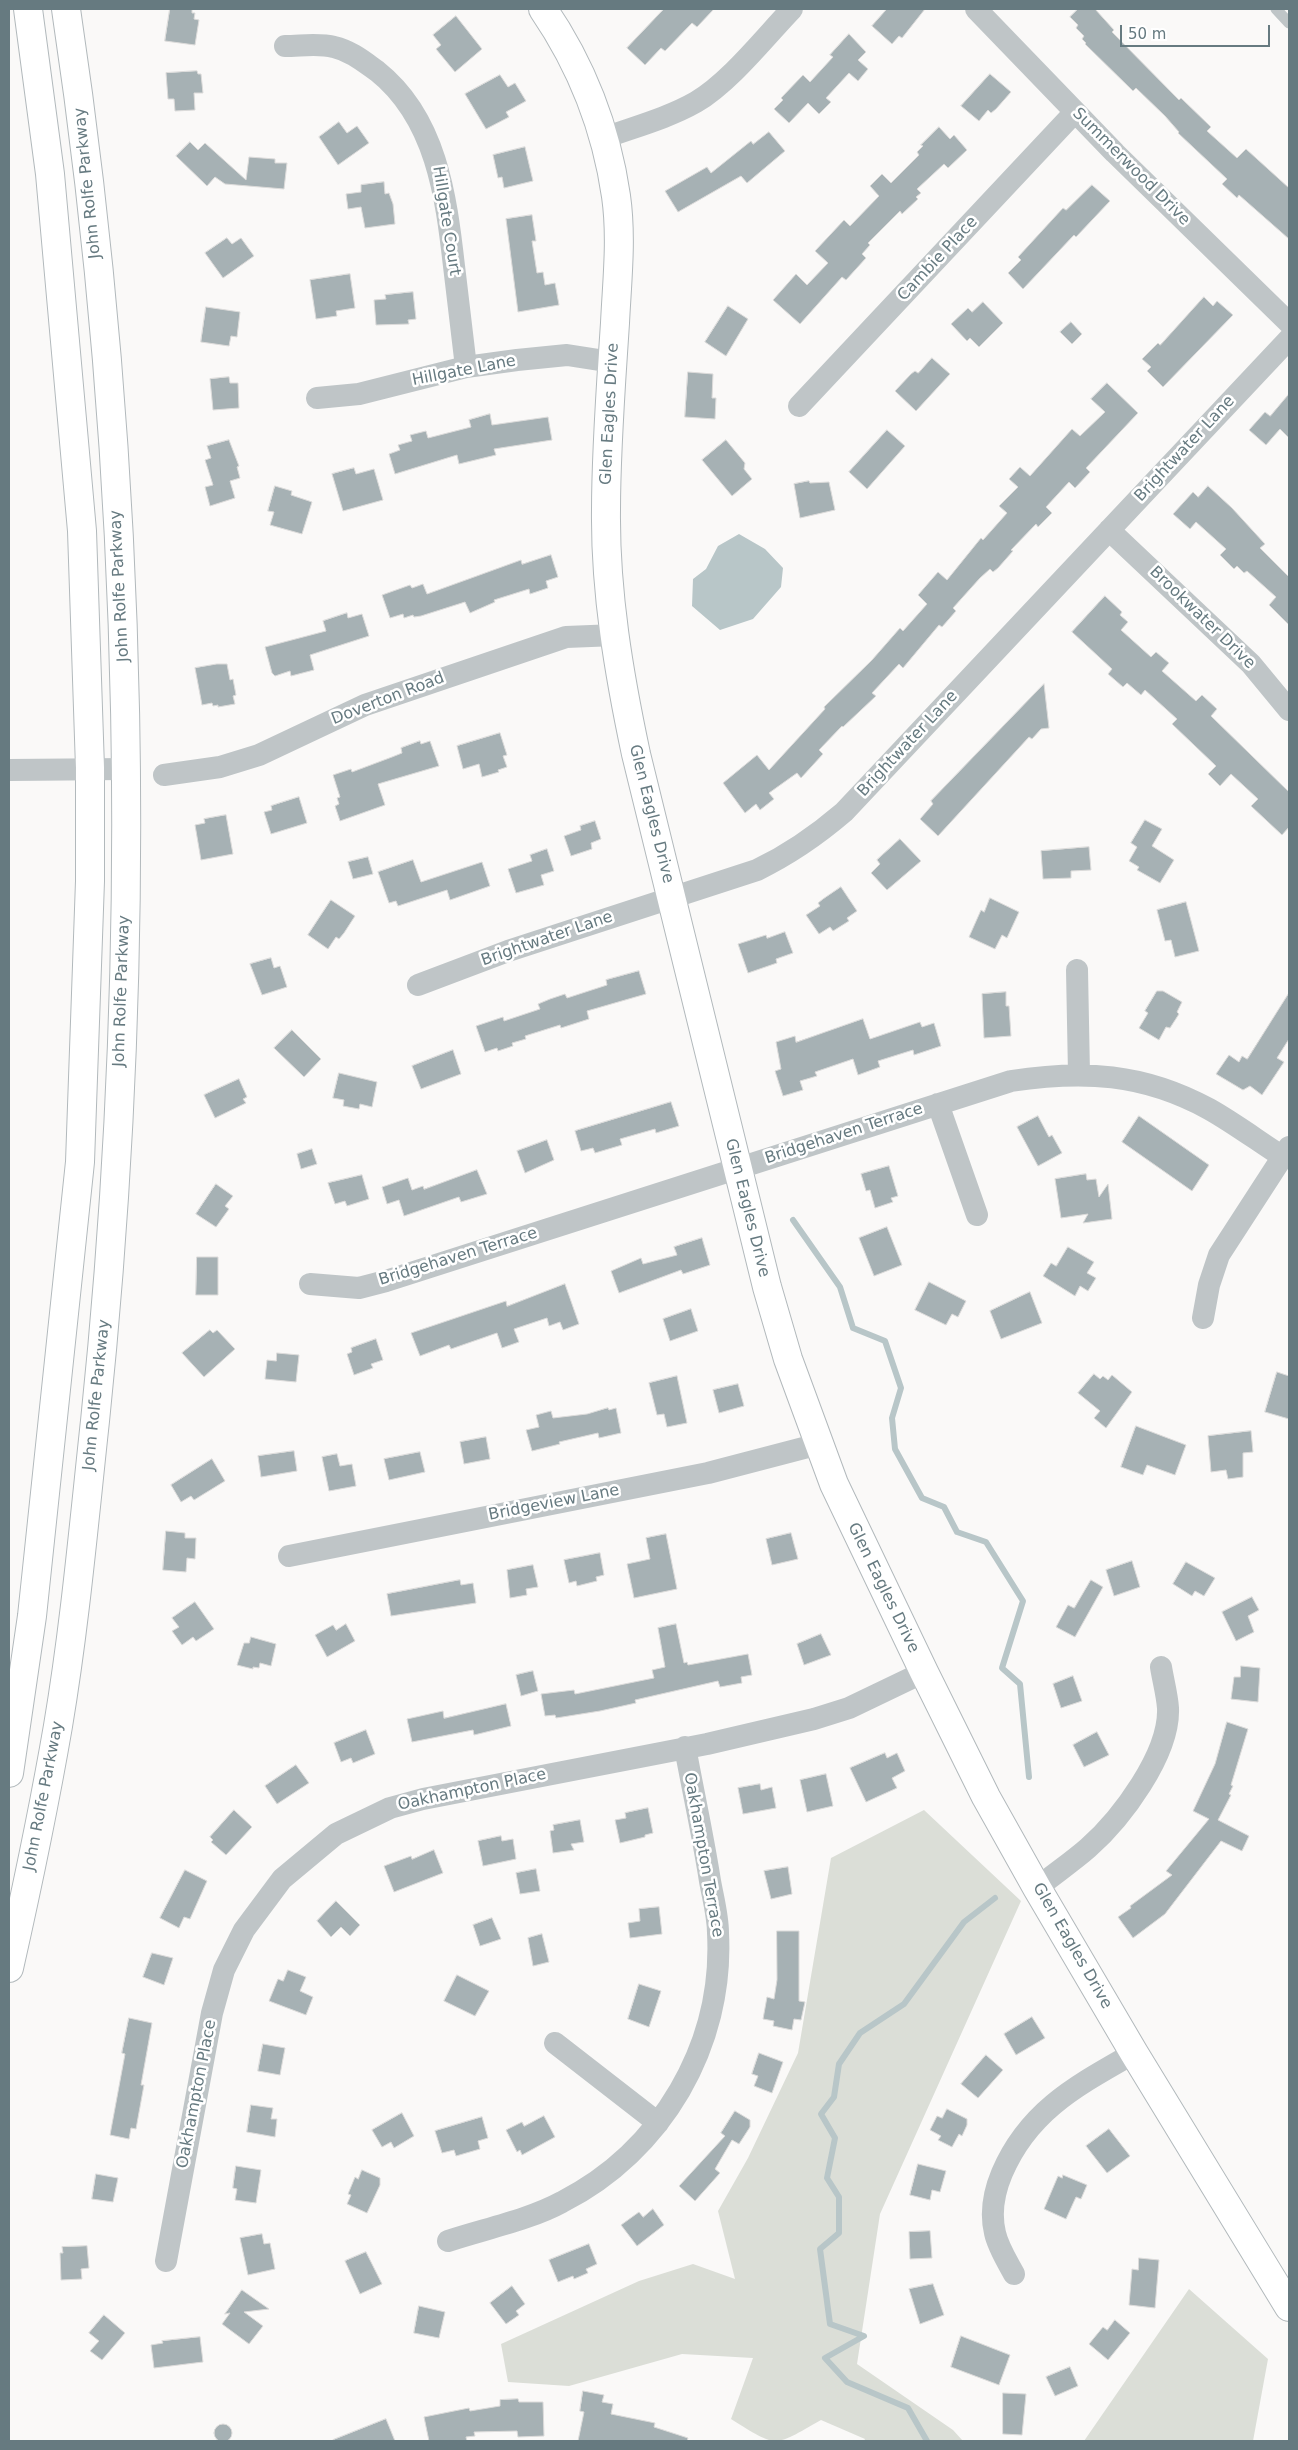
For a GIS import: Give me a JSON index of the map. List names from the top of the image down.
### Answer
{
  "streets": {
    "main road": ["John Rolfe Parkway", "Glen Eagles Drive"],
    "street": [
      "Summerwood Drive",
      "Hillgate Court",
      "Cambie Place",
      "Hillgate Lane",
      "Brightwater Lane",
      "Brookwater Drive",
      "Doverton Road",
      "Bridgehaven Terrace",
      "Bridgeview Lane",
      "Oakhampton Place",
      "Oakhampton Terrace"
    ]
  },
  "crossings": [
    ["Summerwood Drive", "Cambie Place"],
    ["Hillgate Court", "Hillgate Lane"],
    ["Hillgate Lane", "Glen Eagles Drive"],
    ["Glen Eagles Drive", "Brightwater Lane"],
    ["Glen Eagles Drive", "Doverton Road"],
    ["Glen Eagles Drive", "Bridgehaven Terrace"],
    ["Glen Eagles Drive", "Bridgeview Lane"],
    ["Glen Eagles Drive", "Oakhampton Place"],
    ["Brightwater Lane", "Brookwater Drive"],
    ["Oakhampton Place", "Oakhampton Terrace"]
  ],
  "scale_bar": "50 m"
}
